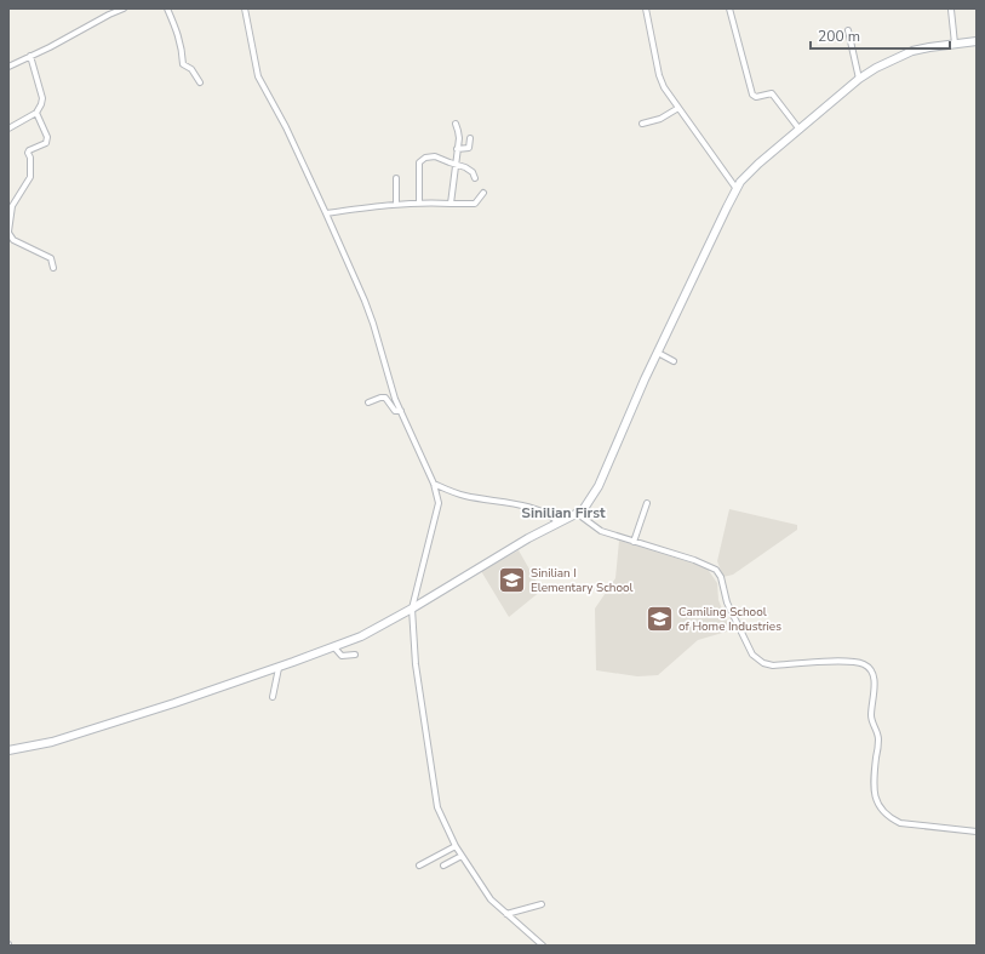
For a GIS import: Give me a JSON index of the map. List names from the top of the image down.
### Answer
{
  "districts": ["Sinilian First"],
  "places": {
    "school or university": ["Sinilian I Elementary School", "Camiling School of Home Industries"]
  },
  "scale_bar": "200 m"
}
